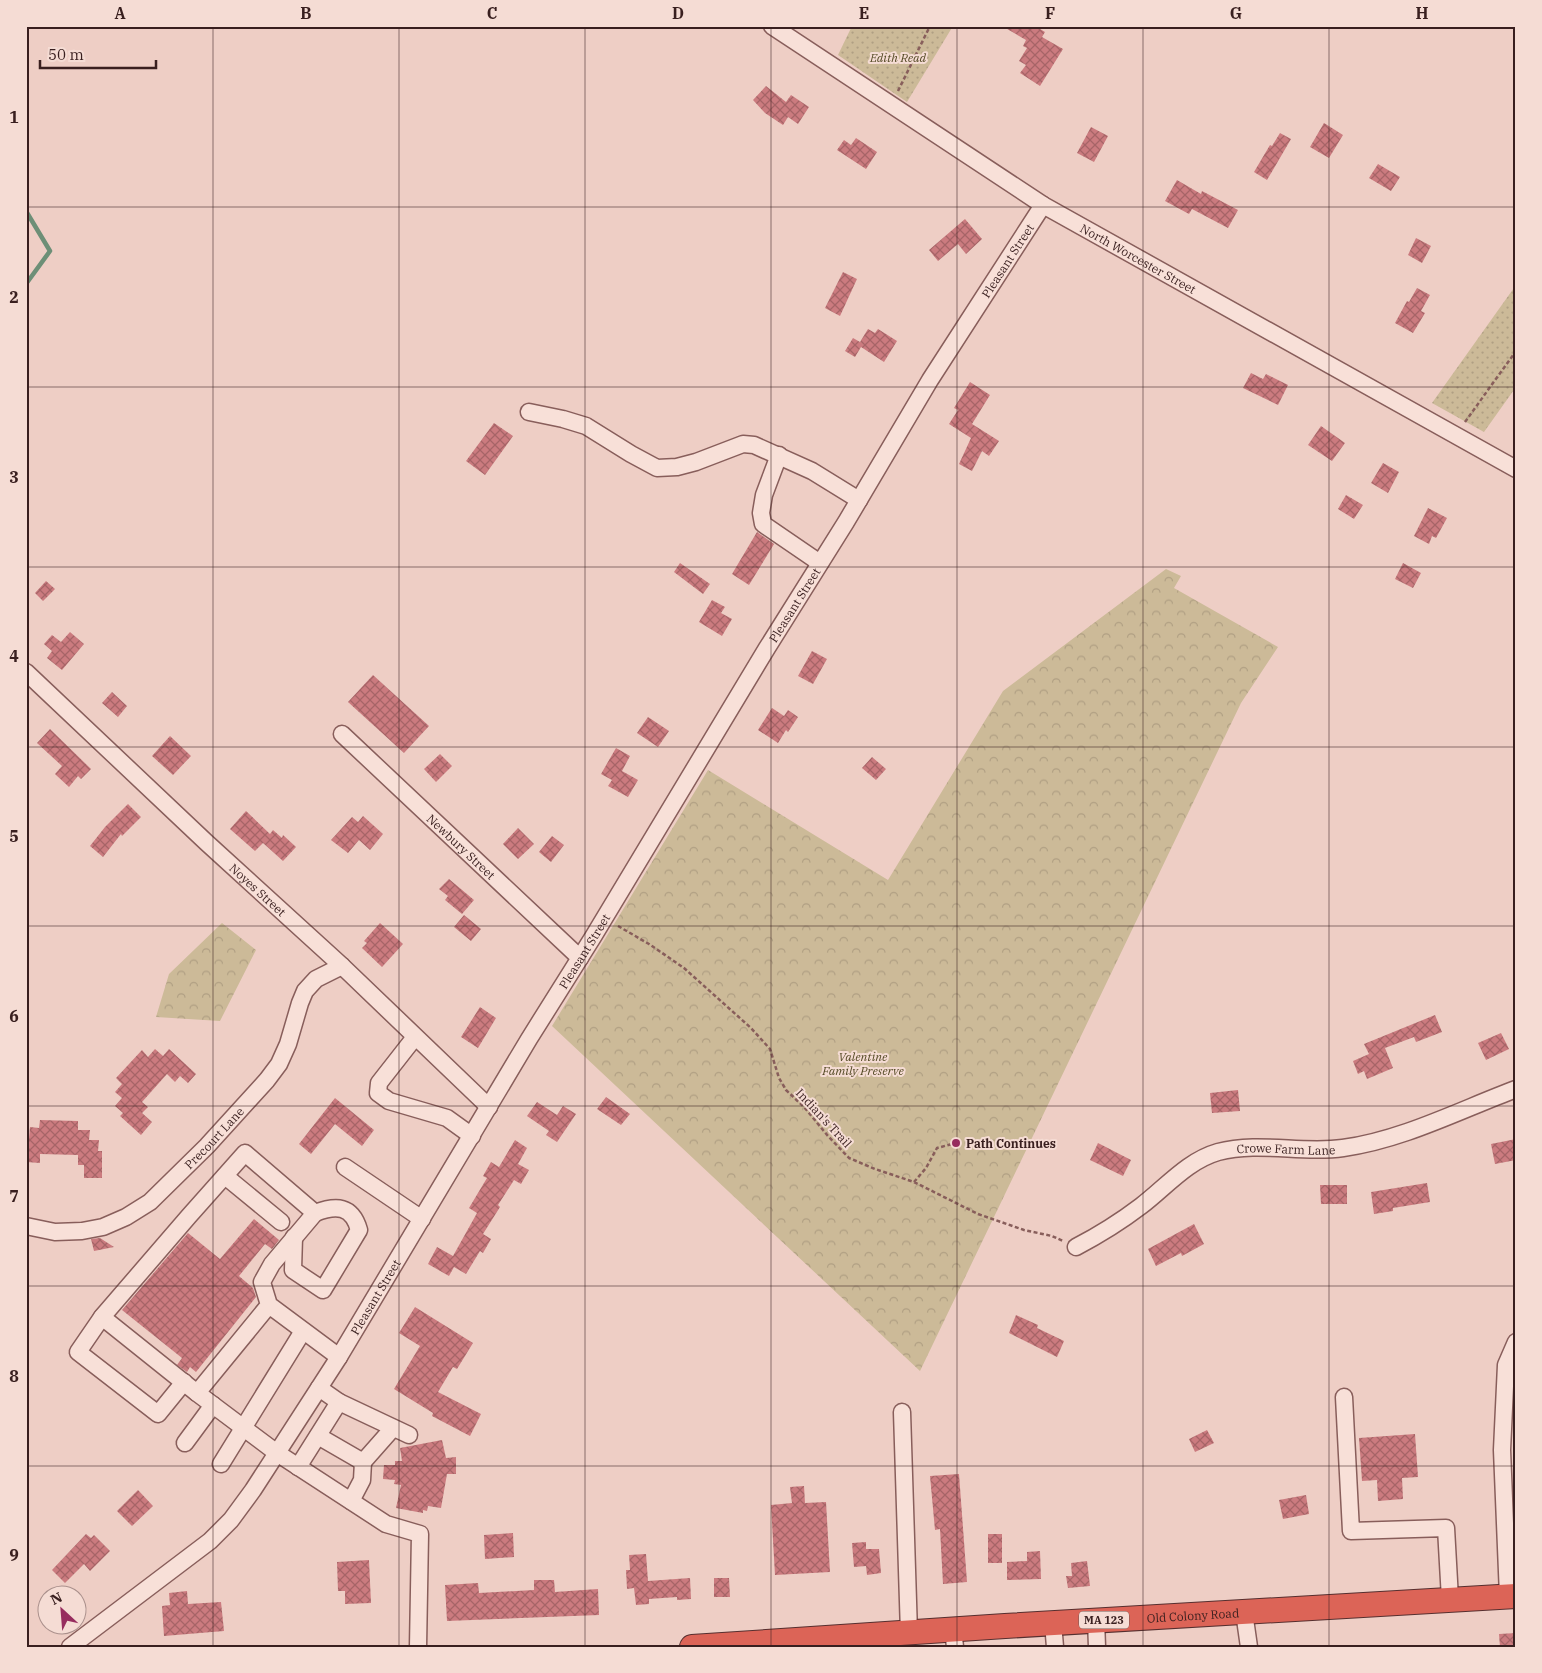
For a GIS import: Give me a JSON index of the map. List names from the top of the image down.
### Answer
{
  "streets": {
    "highway": ["Old Colony Road", "MA 123"],
    "street": [
      "North Worcester Street",
      "Pleasant Street",
      "Newbury Street",
      "Noyes Street",
      "Precourt Lane",
      "Crowe Farm Lane"
    ],
    "path": ["Indian's Trail"]
  },
  "crossings": [
    ["North Worcester Street", "Pleasant Street"],
    ["Pleasant Street", "Newbury Street"],
    ["Pleasant Street", "Noyes Street"],
    ["Noyes Street", "Precourt Lane"],
    ["Indian's Trail", "Crowe Farm Lane"]
  ],
  "parks": ["Edith Read", "Valentine Family Preserve"],
  "places": ["Path Continues"],
  "scale_bar": "50 m",
  "north": "top left",
  "grid": {
    "columns": [
      "A",
      "B",
      "C",
      "D",
      "E",
      "F",
      "G",
      "H"
    ],
    "rows": [
      "1",
      "2",
      "3",
      "4",
      "5",
      "6",
      "7",
      "8",
      "9"
    ]
  }
}
